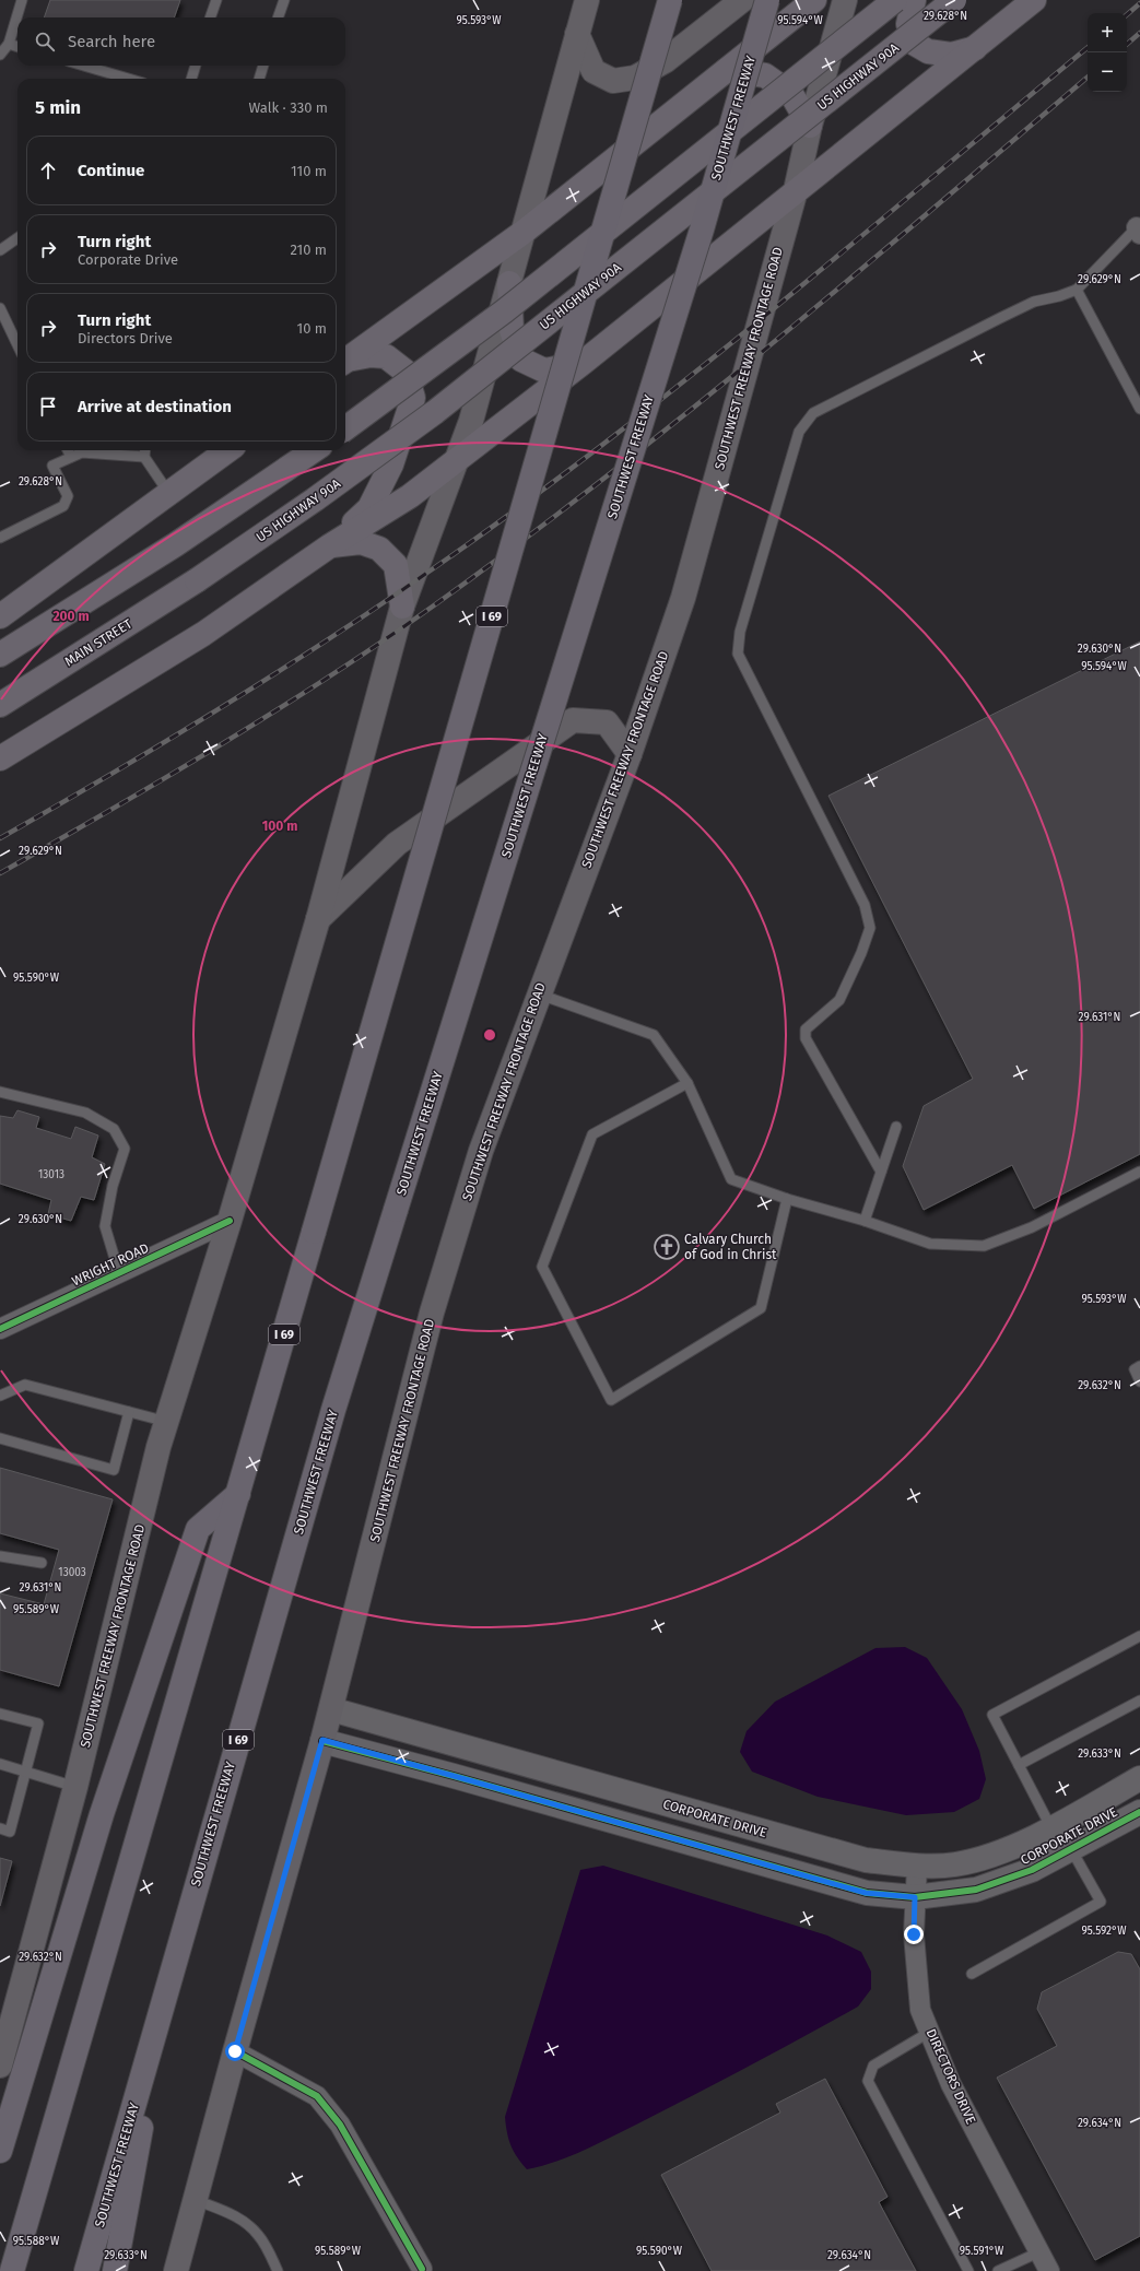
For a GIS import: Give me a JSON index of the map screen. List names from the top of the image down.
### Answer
{
  "streets": {
    "highway": [
      "US HIGHWAY 90A",
      "SOUTHWEST FREEWAY",
      "I 69",
      "MAIN STREET"
    ],
    "main road": ["SOUTHWEST FREEWAY FRONTAGE ROAD"],
    "street": ["WRIGHT ROAD", "CORPORATE DRIVE", "DIRECTORS DRIVE"]
  },
  "crossings": [
    ["US HIGHWAY 90A", "MAIN STREET"],
    ["SOUTHWEST FREEWAY FRONTAGE ROAD", "WRIGHT ROAD"],
    ["SOUTHWEST FREEWAY FRONTAGE ROAD", "CORPORATE DRIVE"],
    ["CORPORATE DRIVE", "DIRECTORS DRIVE"]
  ],
  "places": {
    "church": ["Calvary Church of God in Christ"]
  },
  "house_numbers": ["13013", "13003"],
  "page": {
    "map_buttons": ["+", "−"],
    "search": "Search here",
    "heading": ["5 min", "Walk · 330 m"],
    "list": [
      ["Continue", "110 m"],
      ["Turn right", "Corporate Drive", "210 m"],
      ["Turn right", "Directors Drive", "10 m"],
      "Arrive at destination"
    ]
  },
  "coordinates": [
    "29.628°N",
    "95.593°W",
    "95.594°W",
    "29.629°N",
    "29.630°N",
    "95.590°W",
    "29.631°N",
    "29.632°N",
    "95.589°W",
    "29.633°N",
    "95.592°W",
    "29.634°N",
    "95.588°W",
    "95.591°W"
  ],
  "rings": ["200 m", "100 m"]
}
